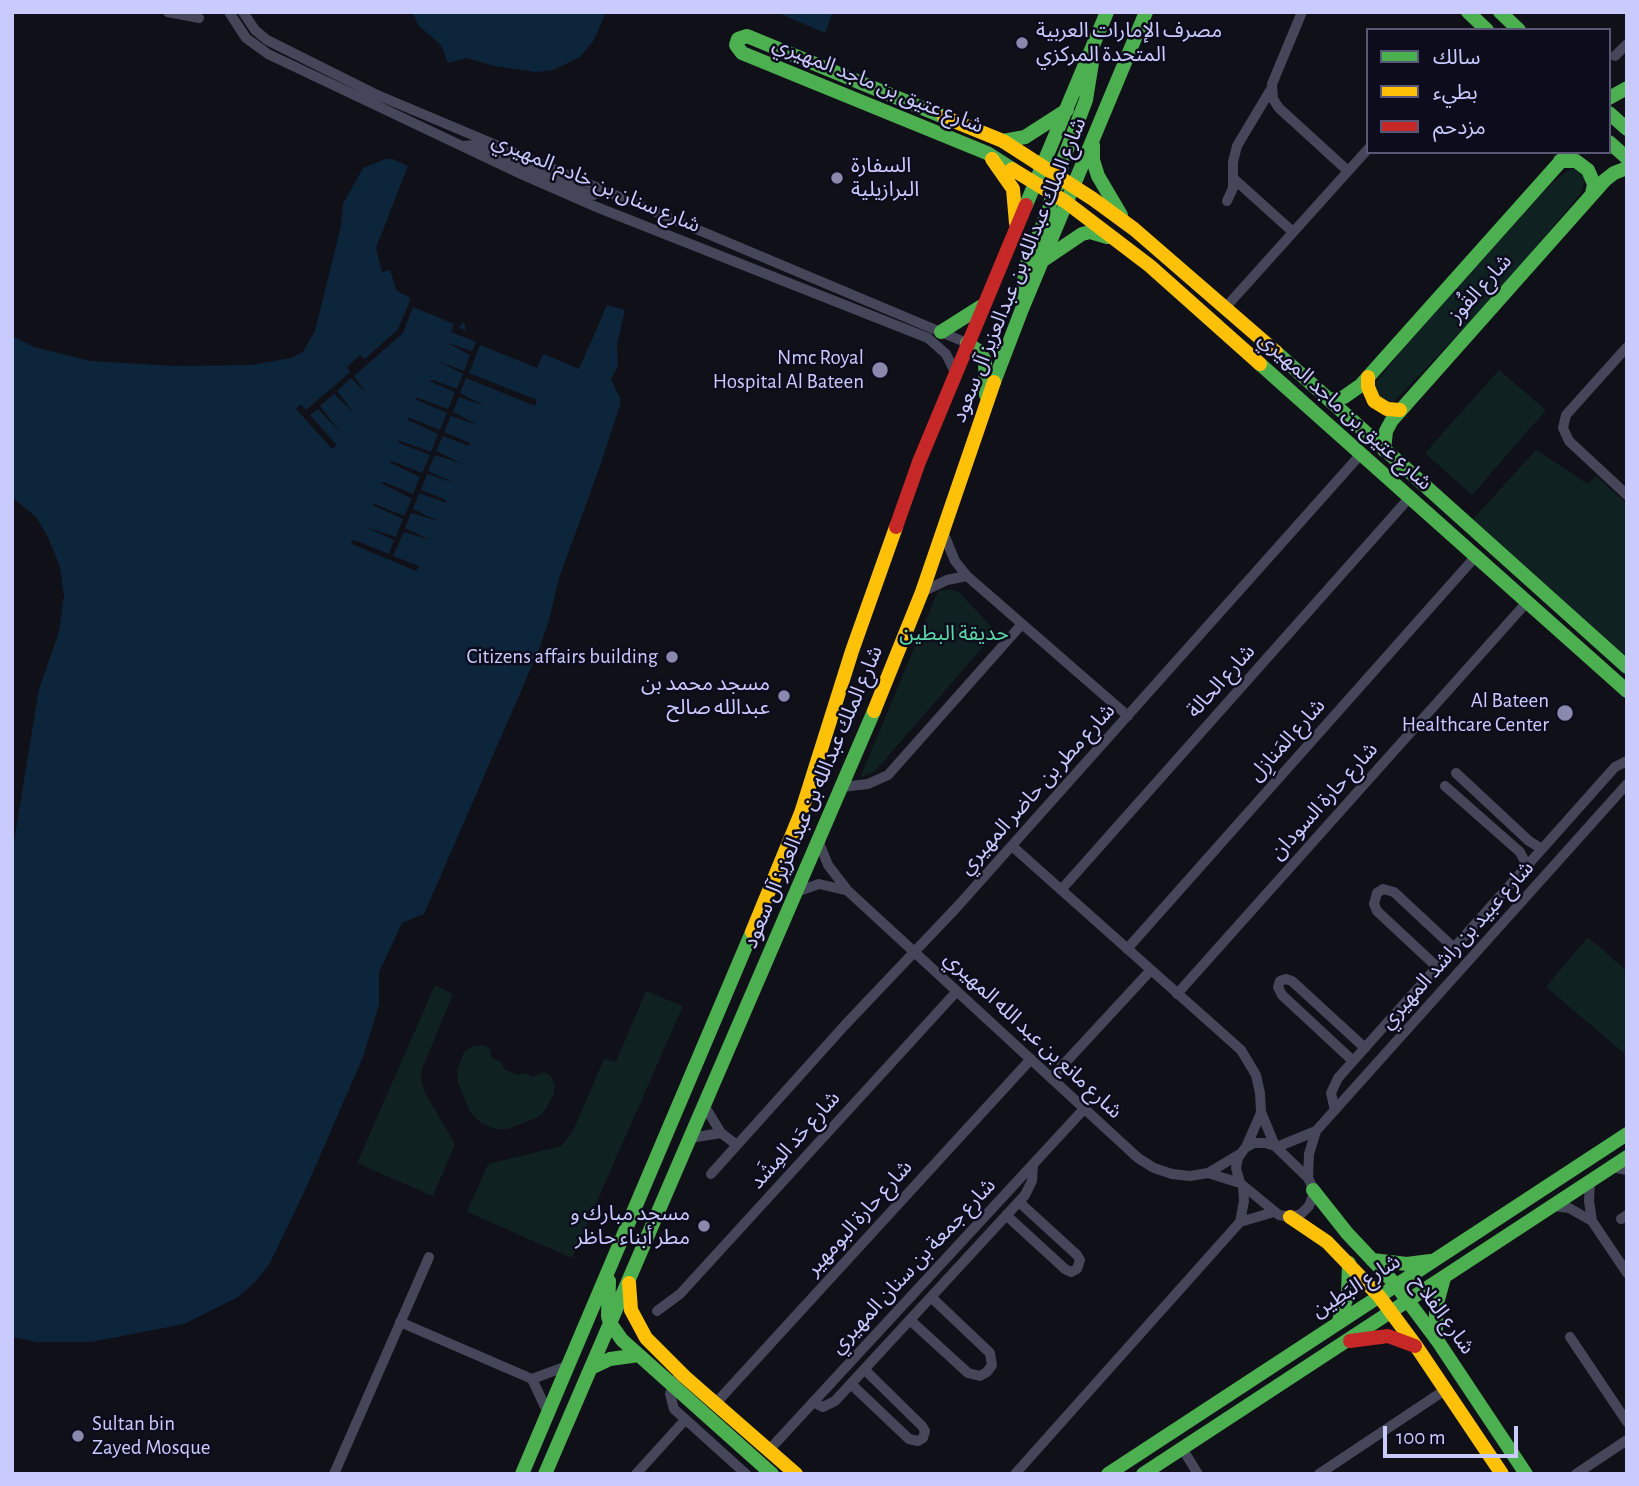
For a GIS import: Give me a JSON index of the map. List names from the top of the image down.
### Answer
{
  "streets": {
    "main road": [
      "شارع عتيق بن ماجد المهيري",
      "شارع الملك عبدالله بن عبدالعزيز آل سعود",
      "شارع القُوز",
      "شارع البَطِين",
      "شارع الفلاح"
    ],
    "street": [
      "شارع سنان بن خادم المهيري",
      "شارع الحالة",
      "شارع المَنازِل",
      "شارع مطر بن حاضر المهيري",
      "شارع حارة السودان",
      "شارع عبيد بن راشد المهيري",
      "شارع مانع بن عبد الله المهيري",
      "شارع حَد المِشَد",
      "شارع حارة البومهير",
      "شارع جمعة بن سنان المهيري"
    ]
  },
  "crossings": [
    ["شارع عتيق بن ماجد المهيري", "شارع الملك عبدالله بن عبدالعزيز آل سعود"],
    ["شارع عتيق بن ماجد المهيري", "شارع القُوز"],
    ["شارع عتيق بن ماجد المهيري", "شارع الحالة"],
    ["شارع عتيق بن ماجد المهيري", "شارع المَنازِل"],
    ["شارع عتيق بن ماجد المهيري", "شارع مطر بن حاضر المهيري"],
    ["شارع عتيق بن ماجد المهيري", "شارع حارة السودان"],
    ["شارع سنان بن خادم المهيري", "شارع الملك عبدالله بن عبدالعزيز آل سعود"],
    ["شارع الملك عبدالله بن عبدالعزيز آل سعود", "شارع مانع بن عبد الله المهيري"],
    ["شارع مطر بن حاضر المهيري", "شارع مانع بن عبد الله المهيري"],
    ["شارع عبيد بن راشد المهيري", "شارع مانع بن عبد الله المهيري"],
    ["شارع عبيد بن راشد المهيري", "شارع الفلاح"],
    ["شارع مانع بن عبد الله المهيري", "شارع حَد المِشَد"],
    ["شارع مانع بن عبد الله المهيري", "شارع حارة البومهير"],
    ["شارع مانع بن عبد الله المهيري", "شارع جمعة بن سنان المهيري"],
    ["شارع مانع بن عبد الله المهيري", "شارع الفلاح"],
    ["شارع البَطِين", "شارع الفلاح"]
  ],
  "parks": ["حديقة البطين"],
  "places": [
    "مصرف الإمارات العربية المتحدة المركزي",
    "السفارة البرازيلية",
    "Nmc Royal Hospital Al Bateen",
    "Citizens affairs building",
    "مسجد محمد بن عبدالله صالح",
    "Al Bateen Healthcare Center",
    "مسجد مبارك و مطر أبناء حاظر",
    "Sultan bin Zayed Mosque"
  ],
  "legend": ["سالك", "بطيء", "مزدحم"],
  "scale_bar": "100 m"
}
